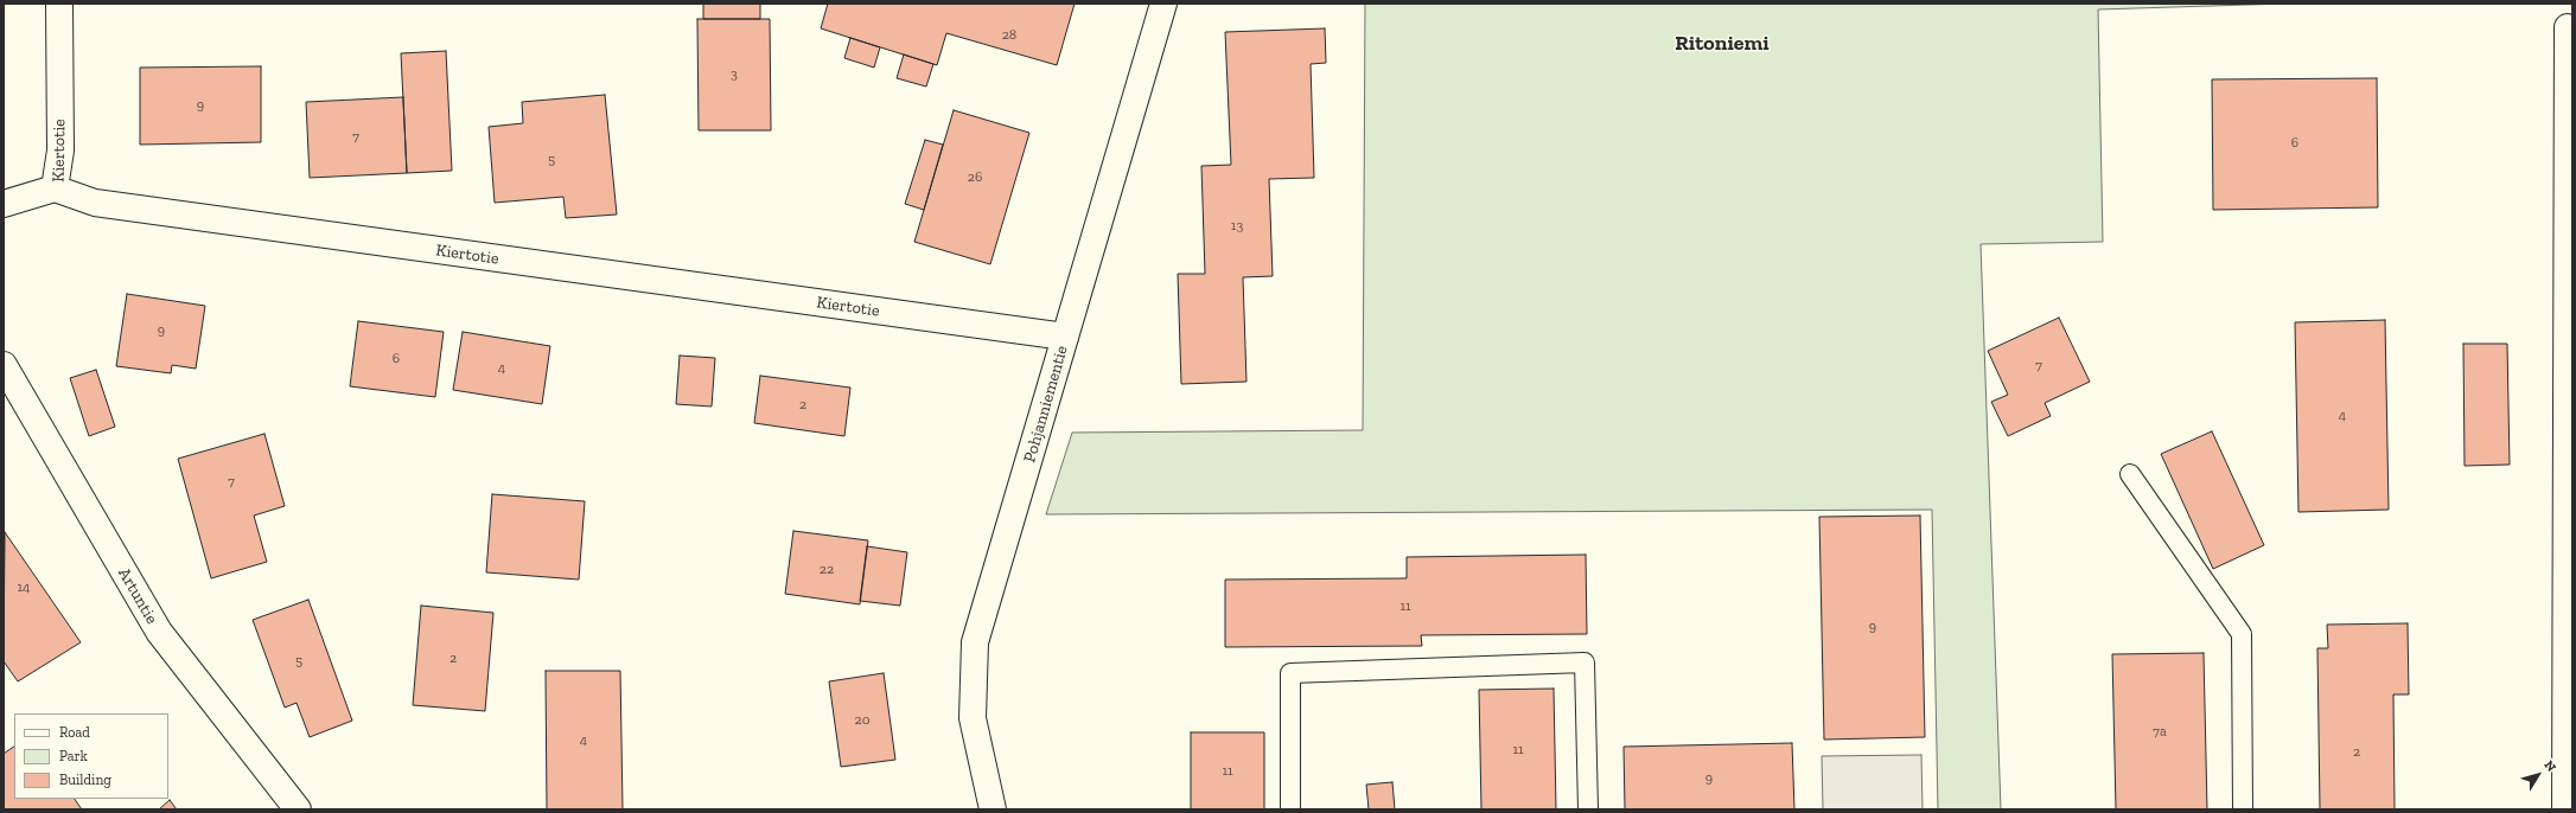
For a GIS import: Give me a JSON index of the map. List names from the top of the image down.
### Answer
{
  "streets": {
    "street": ["Kiertotie", "Pohjanniementie", "Artuntie"]
  },
  "crossings": [
    ["Kiertotie", "Pohjanniementie"]
  ],
  "districts": ["Ritoniemi"],
  "house_numbers": [
    "28",
    "3",
    "9",
    "7",
    "6",
    "5",
    "26",
    "13",
    "9",
    "6",
    "7",
    "4",
    "2",
    "4",
    "7",
    "22",
    "14",
    "11",
    "9",
    "2",
    "5",
    "20",
    "7a",
    "4",
    "11",
    "2",
    "11",
    "9"
  ],
  "legend": ["Road", "Park", "Building"],
  "north": "top right"
}
